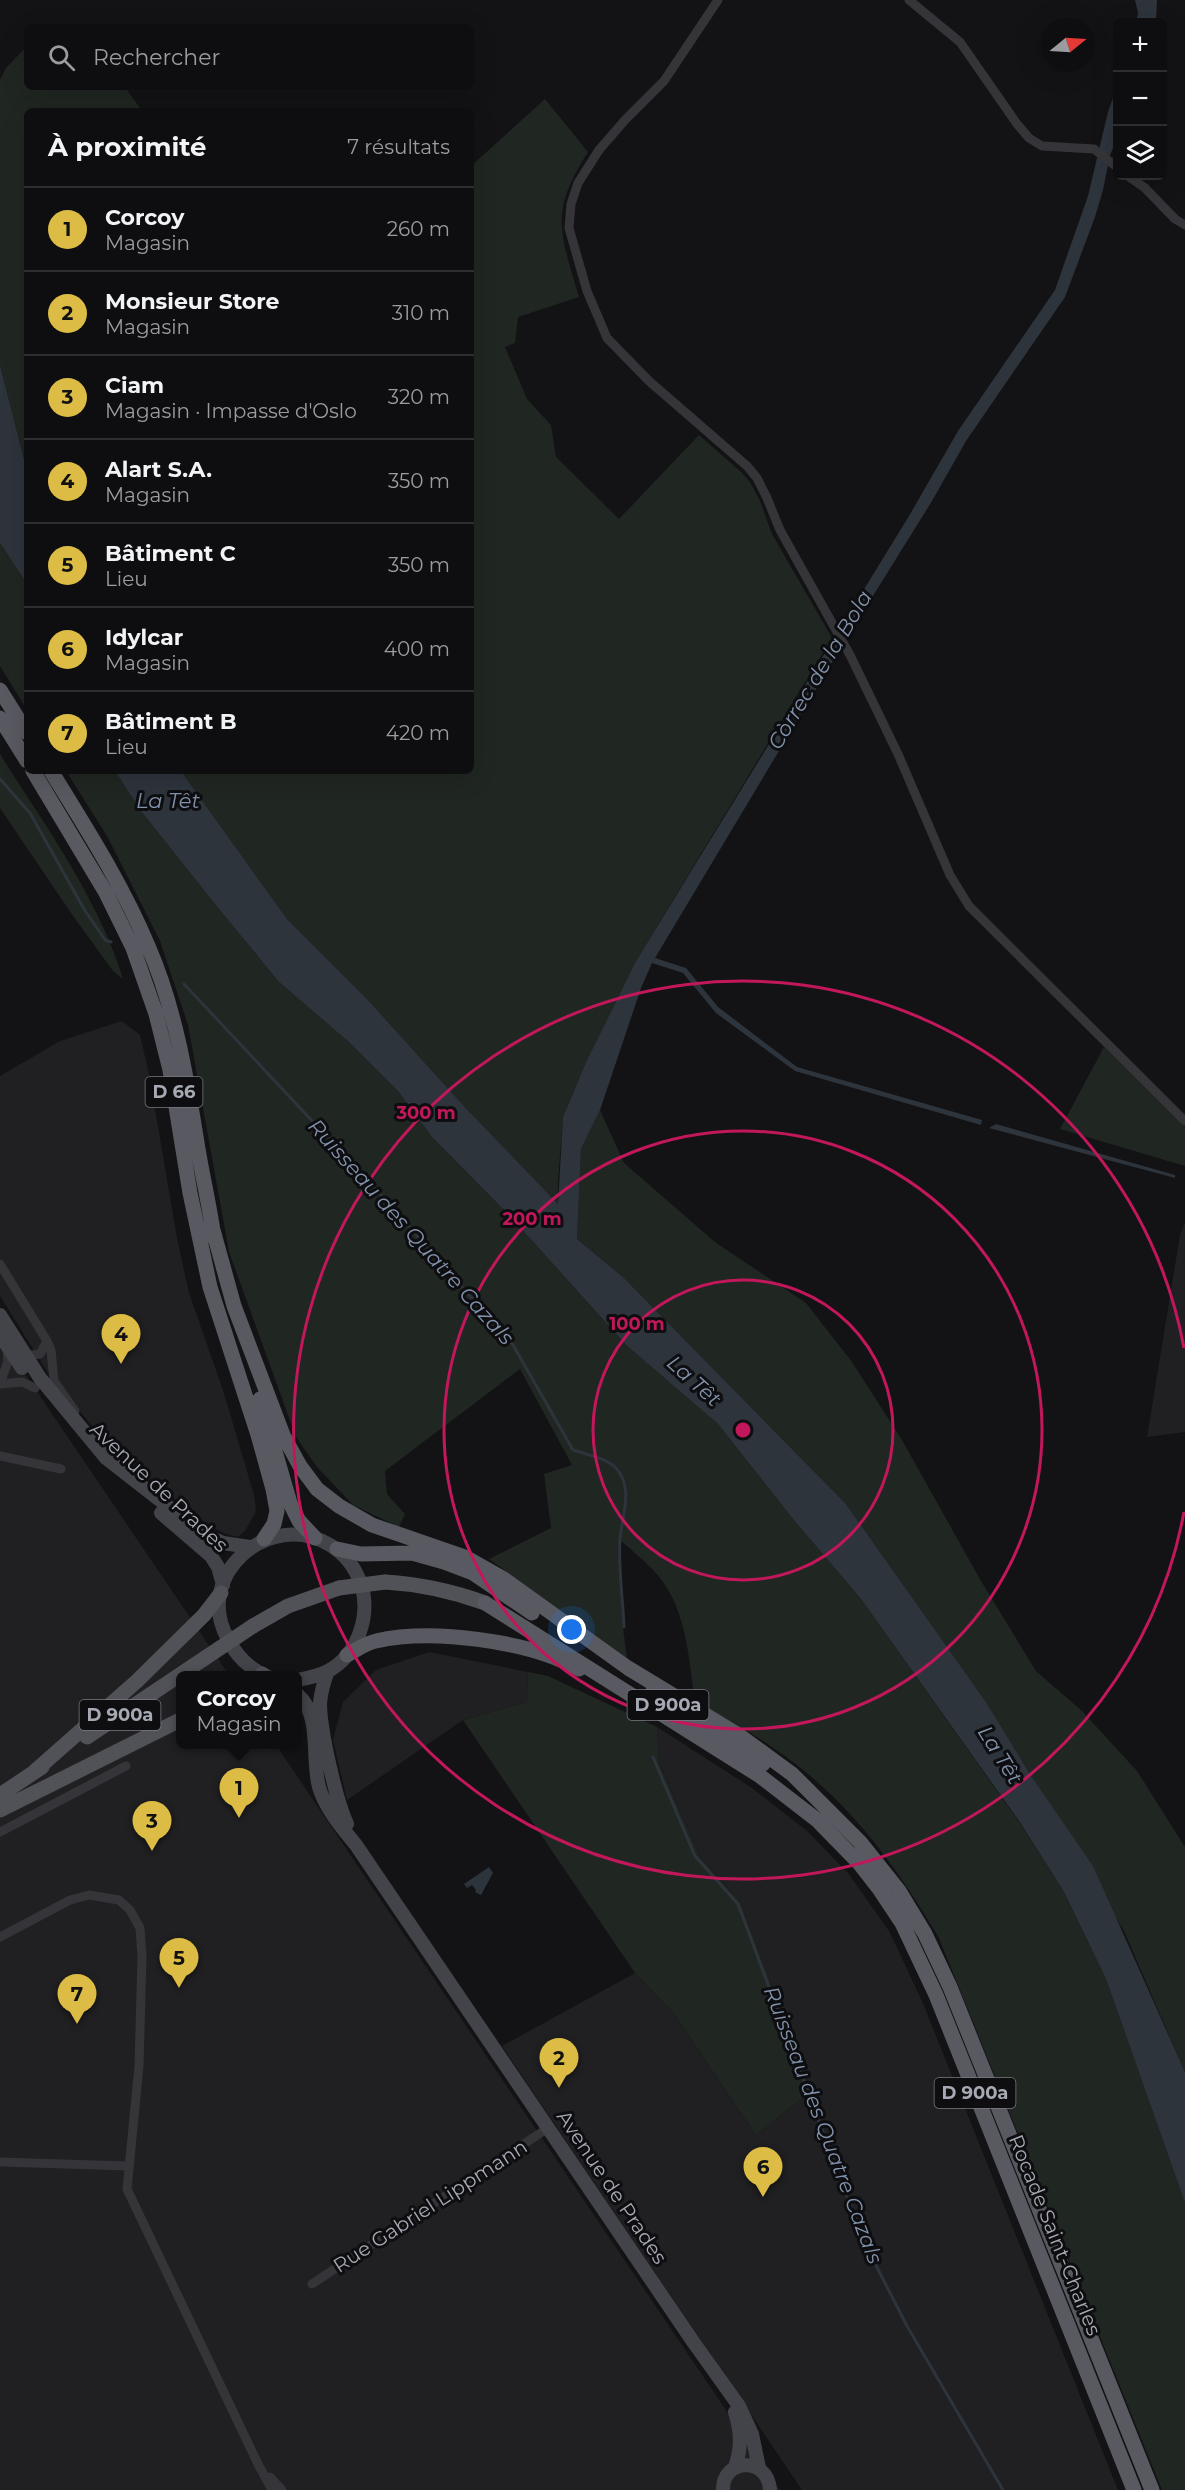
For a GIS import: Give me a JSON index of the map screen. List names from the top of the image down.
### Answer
{
  "streets": {
    "highway": ["D 66", "D 900a", "Rocade Saint-Charles"],
    "main road": ["Avenue de Prades"],
    "street": ["Rue Gabriel Lippmann"]
  },
  "crossings": [
    ["Avenue de Prades", "Rue Gabriel Lippmann"],
    ["D 900a", "Rocade Saint-Charles"]
  ],
  "water": ["Còrrec de la Bola", "La Têt", "Ruisseau des Quatre Cazals"],
  "north": "right",
  "page": {
    "map_buttons": ["+", "−"],
    "search": "Rechercher",
    "heading": ["À proximité", "7 résultats"],
    "list": [
      {
        "mark": "1",
        "name": "Corcoy",
        "note": "Magasin",
        "value": "260 m"
      },
      {
        "mark": "2",
        "name": "Monsieur Store",
        "note": "Magasin",
        "value": "310 m"
      },
      {
        "mark": "3",
        "name": "Ciam",
        "note": "Magasin · Impasse d'Oslo",
        "value": "320 m"
      },
      {
        "mark": "4",
        "name": "Alart S.A.",
        "note": "Magasin",
        "value": "350 m"
      },
      {
        "mark": "5",
        "name": "Bâtiment C",
        "note": "Lieu",
        "value": "350 m"
      },
      {
        "mark": "6",
        "name": "Idylcar",
        "note": "Magasin",
        "value": "400 m"
      },
      {
        "mark": "7",
        "name": "Bâtiment B",
        "note": "Lieu",
        "value": "420 m"
      }
    ],
    "pins": [
      "4",
      "1",
      "3",
      "5",
      "7",
      "2",
      "6"
    ],
    "popup": ["Corcoy", "Magasin"]
  },
  "rings": ["300 m", "200 m", "100 m"]
}
